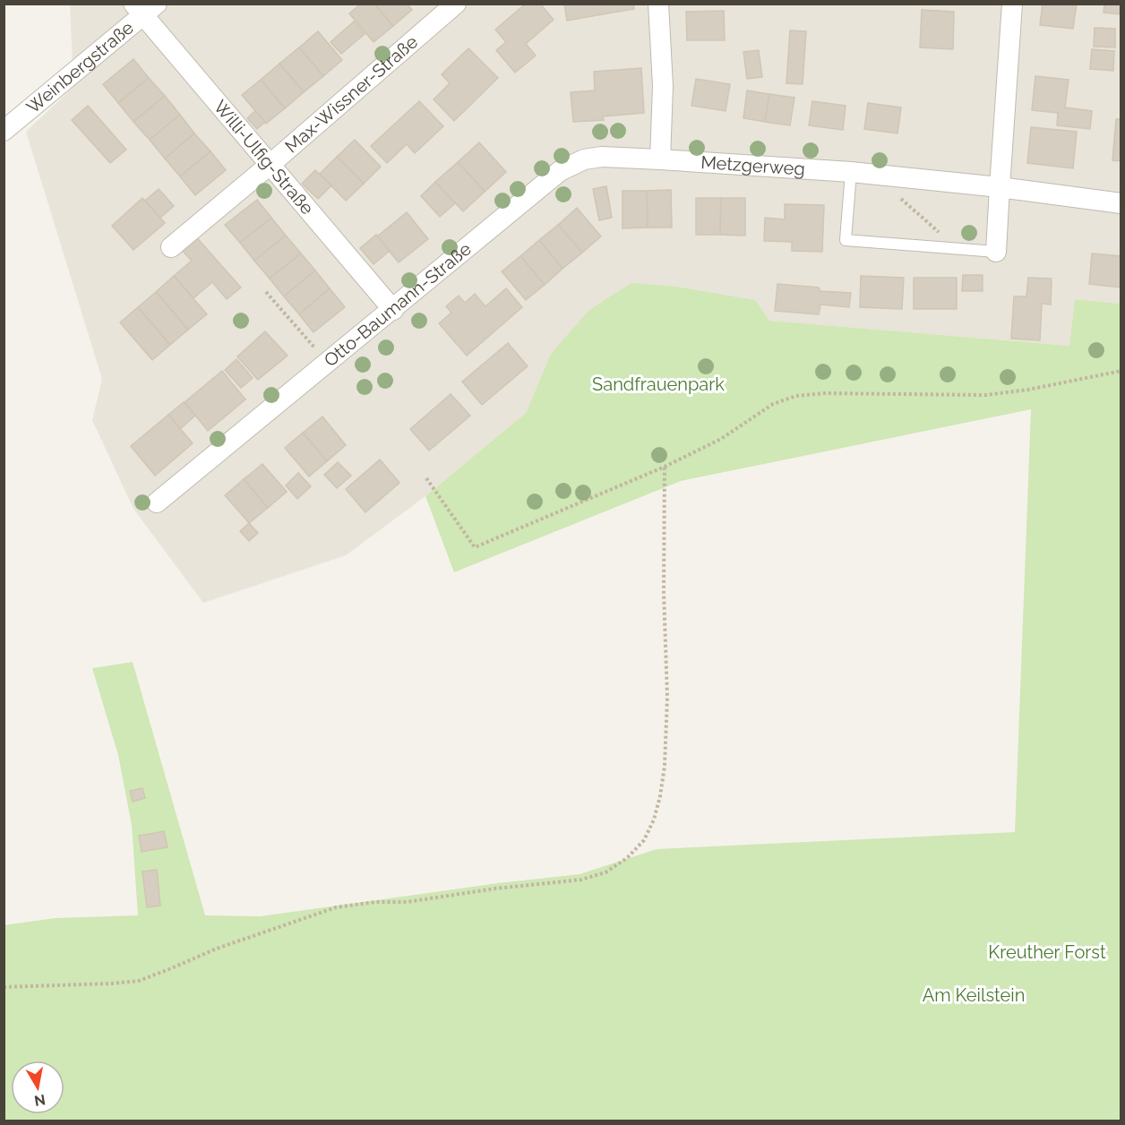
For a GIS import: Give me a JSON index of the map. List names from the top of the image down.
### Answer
{
  "streets": {
    "street": [
      "Weinbergstraße",
      "Max-Wissner-Straße",
      "Willi-Ulfig-Straße",
      "Metzgerweg",
      "Otto-Baumann-Straße"
    ]
  },
  "crossings": [
    ["Weinbergstraße", "Willi-Ulfig-Straße"],
    ["Max-Wissner-Straße", "Willi-Ulfig-Straße"],
    ["Willi-Ulfig-Straße", "Otto-Baumann-Straße"],
    ["Metzgerweg", "Otto-Baumann-Straße"]
  ],
  "parks": ["Sandfrauenpark", "Kreuther Forst", "Am Keilstein"],
  "north": "bottom"
}
